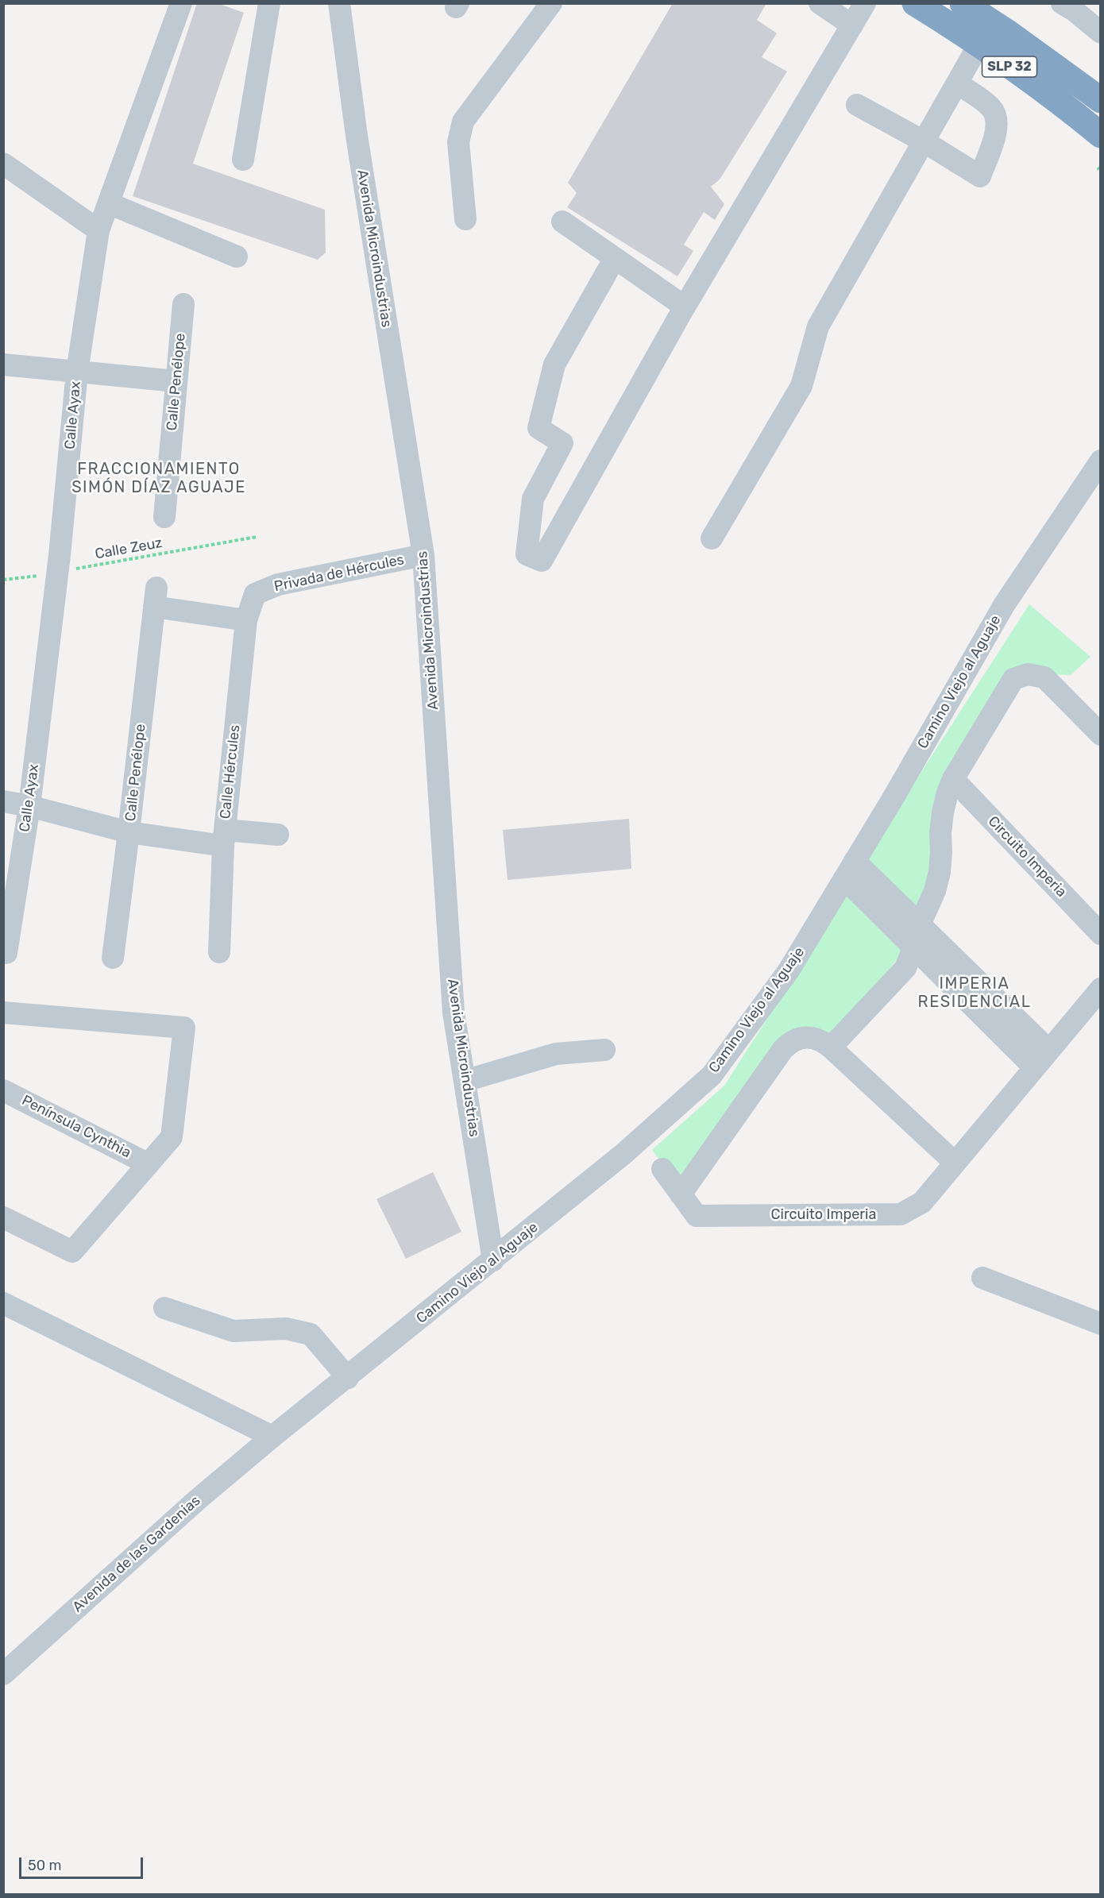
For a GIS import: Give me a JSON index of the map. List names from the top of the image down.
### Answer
{
  "streets": {
    "highway": ["SLP 32"],
    "street": [
      "Avenida Microindustrias",
      "Calle Penélope",
      "Calle Ayax",
      "Privada de Hércules",
      "Camino Viejo al Aguaje",
      "Calle Hércules",
      "Circuito Imperia",
      "Península Cynthia",
      "Avenida de las Gardenias"
    ],
    "path": ["Calle Zeuz"]
  },
  "crossings": [
    ["Avenida Microindustrias", "Privada de Hércules"],
    ["Avenida Microindustrias", "Camino Viejo al Aguaje"],
    ["Calle Penélope", "Calle Hércules"],
    ["Calle Ayax", "Calle Zeuz"],
    ["Privada de Hércules", "Calle Hércules"],
    ["Camino Viejo al Aguaje", "Avenida de las Gardenias"]
  ],
  "districts": ["FRACCIONAMIENTO SIMÓN DÍAZ AGUAJE", "IMPERIA RESIDENCIAL"],
  "scale_bar": "50 m"
}
